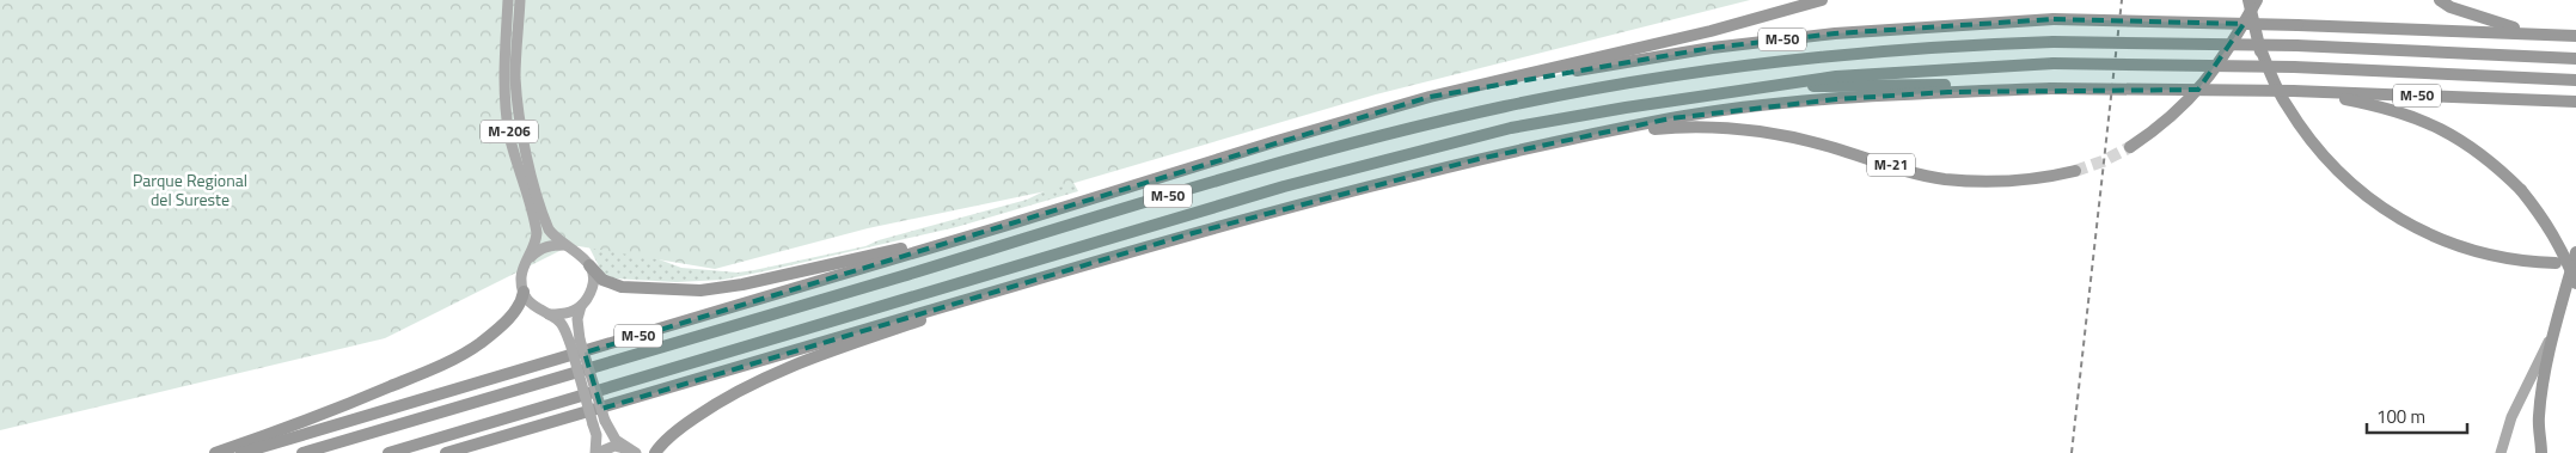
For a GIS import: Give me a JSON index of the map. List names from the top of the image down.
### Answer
{
  "streets": {
    "highway": ["M-50", "M-21"],
    "main road": ["M-206"]
  },
  "crossings": [
    ["M-50", "M-21"]
  ],
  "parks": ["Parque Regional del Sureste"],
  "scale_bar": "100 m"
}
